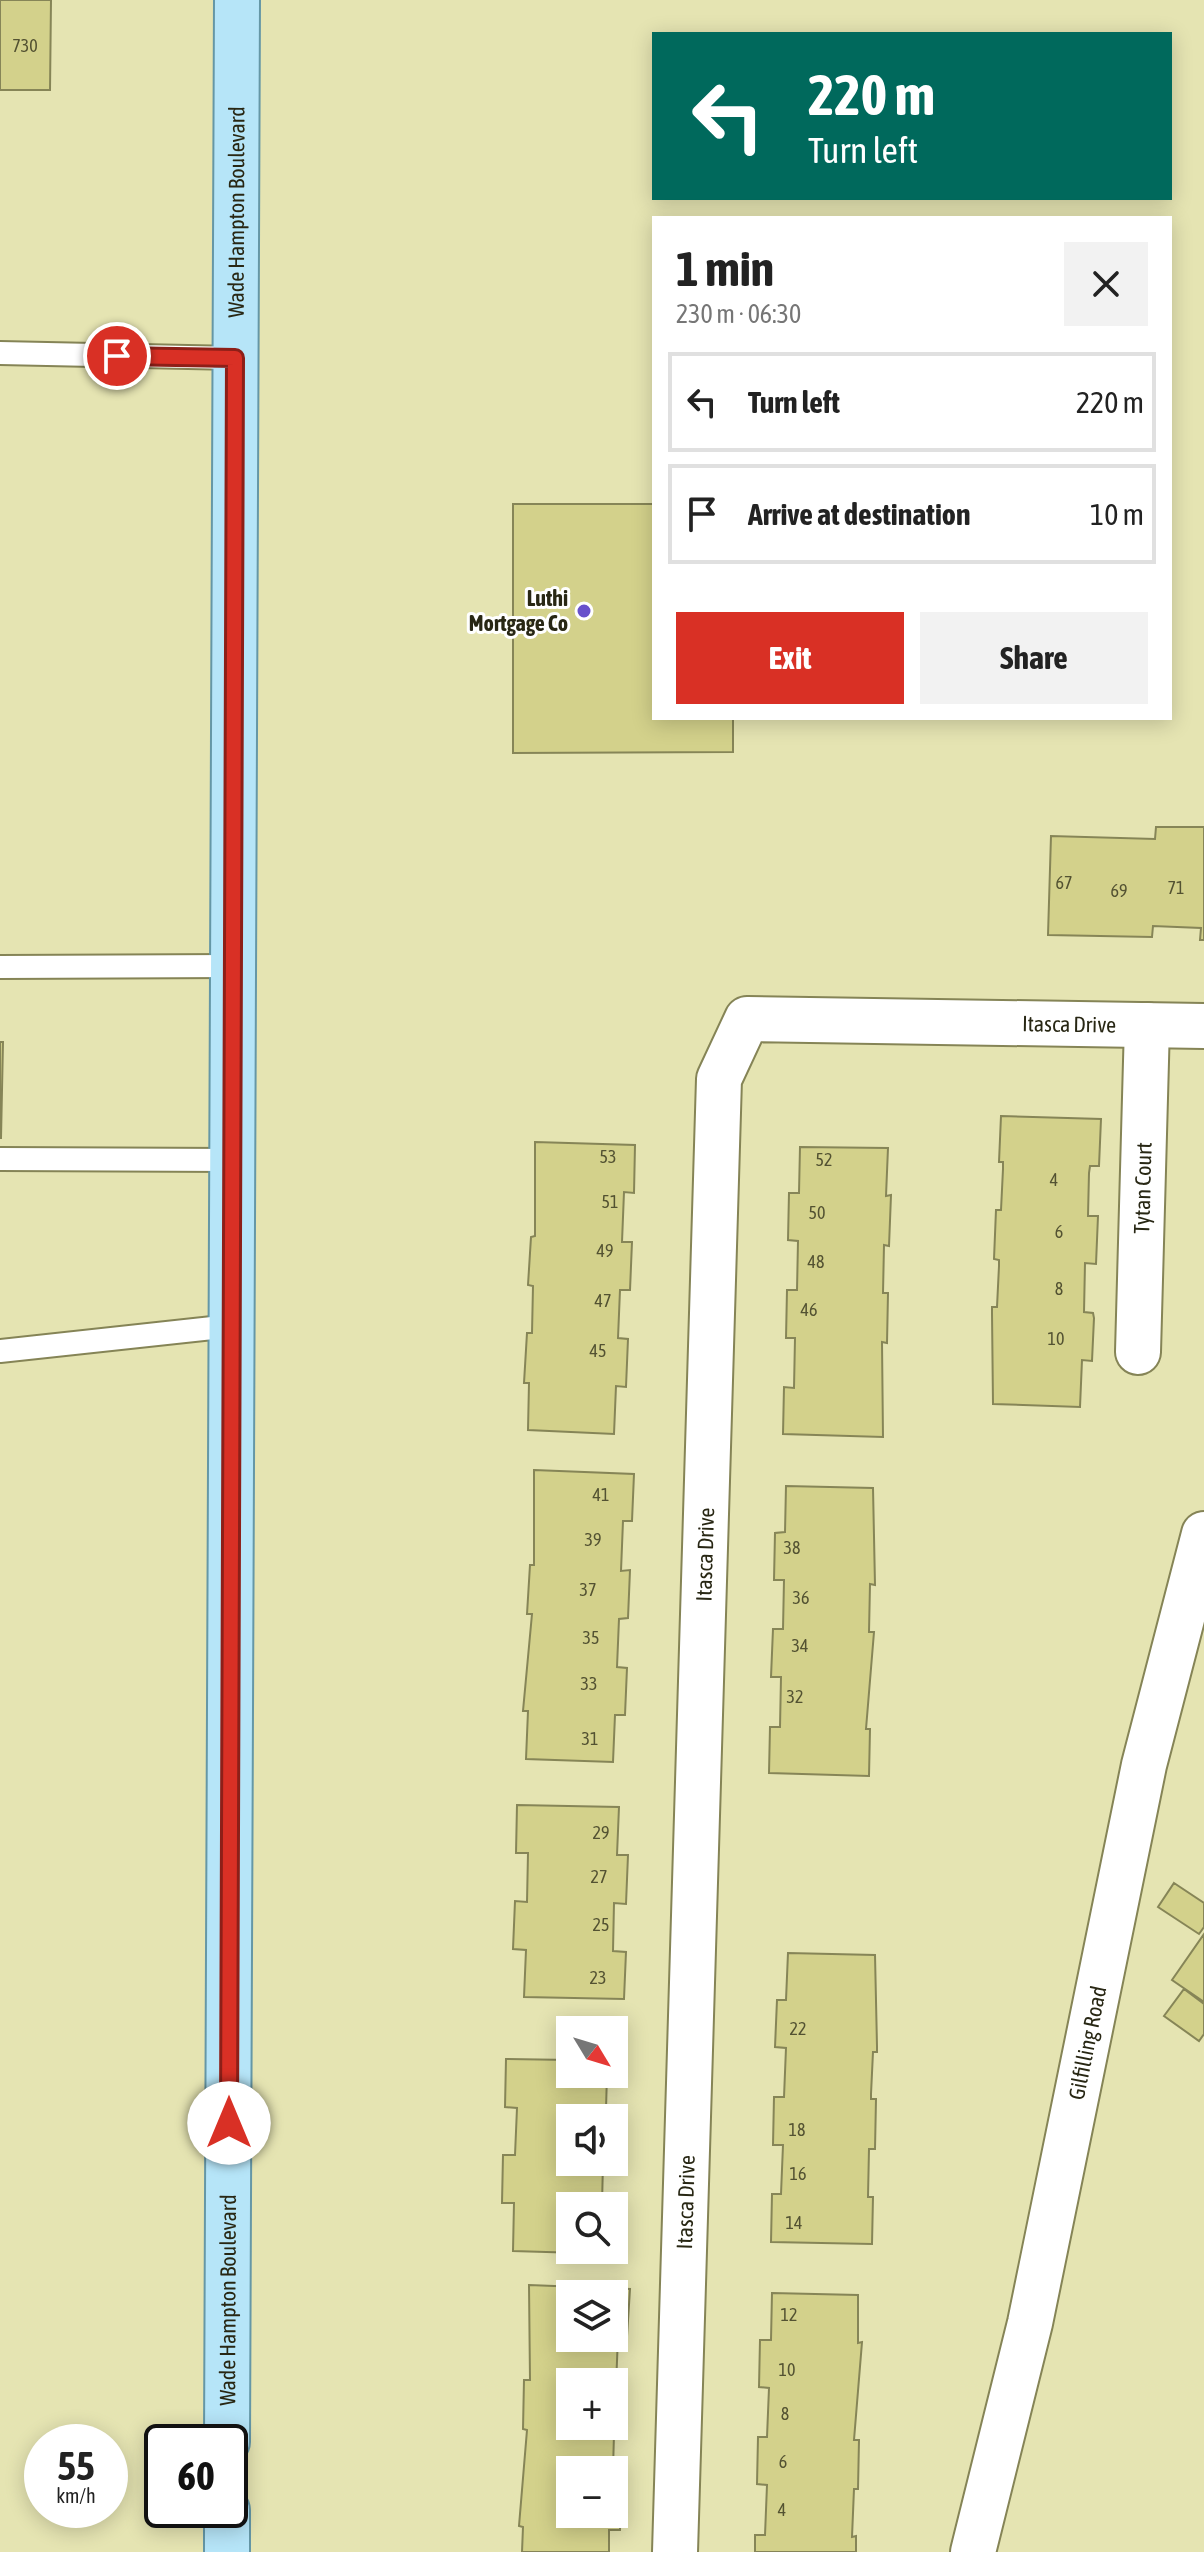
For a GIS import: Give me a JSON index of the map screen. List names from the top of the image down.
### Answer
{
  "streets": {
    "main road": ["Wade Hampton Boulevard"],
    "street": ["Itasca Drive", "Tytan Court", "Gilfilling Road"]
  },
  "crossings": [
    ["Itasca Drive", "Tytan Court"]
  ],
  "places": ["Luthi Mortgage Co"],
  "house_numbers": [
    "730",
    "67",
    "71",
    "69",
    "53",
    "52",
    "4",
    "51",
    "50",
    "6",
    "49",
    "48",
    "8",
    "47",
    "46",
    "10",
    "45",
    "41",
    "39",
    "38",
    "37",
    "36",
    "35",
    "34",
    "33",
    "32",
    "31",
    "29",
    "27",
    "25",
    "23",
    "22",
    "18",
    "16",
    "14",
    "12",
    "10",
    "8",
    "6",
    "4"
  ],
  "north": "bottom right",
  "page": {
    "turn": ["220 m", "Turn left"],
    "heading": ["1 min", "230 m · 06:30"],
    "list": [
      {
        "name": "Turn left",
        "value": "220 m"
      },
      {
        "name": "Arrive at destination",
        "value": "10 m"
      }
    ],
    "buttons": ["Exit", "Share"],
    "map_buttons": ["+", "−"],
    "speed": "55 km/h",
    "limit": "60"
  }
}
